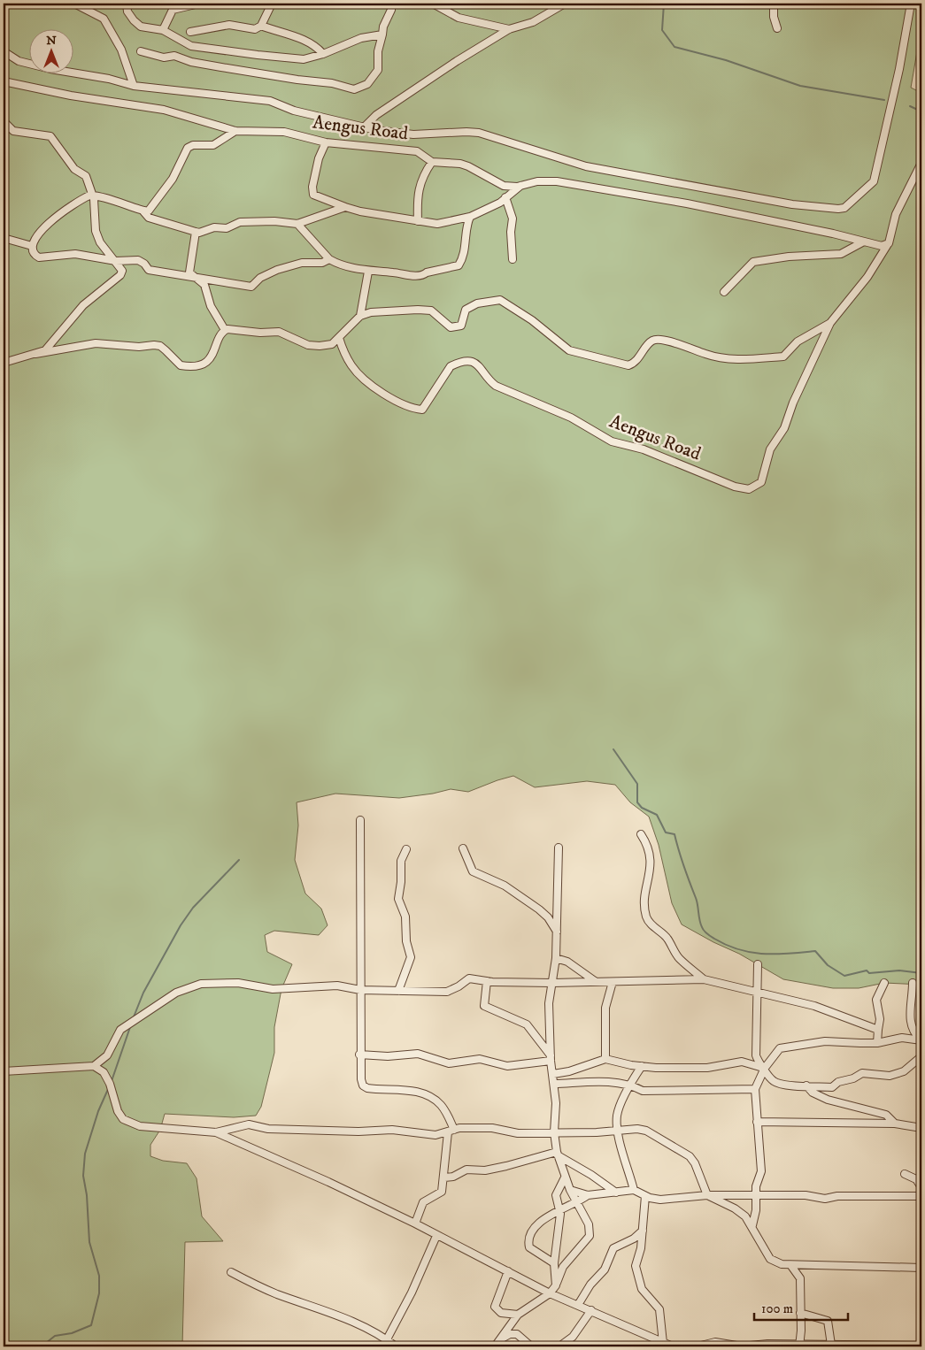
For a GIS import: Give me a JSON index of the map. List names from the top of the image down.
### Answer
{
  "streets": {
    "street": ["Aengus Road"]
  },
  "scale_bar": "100 m",
  "north": "top"
}
